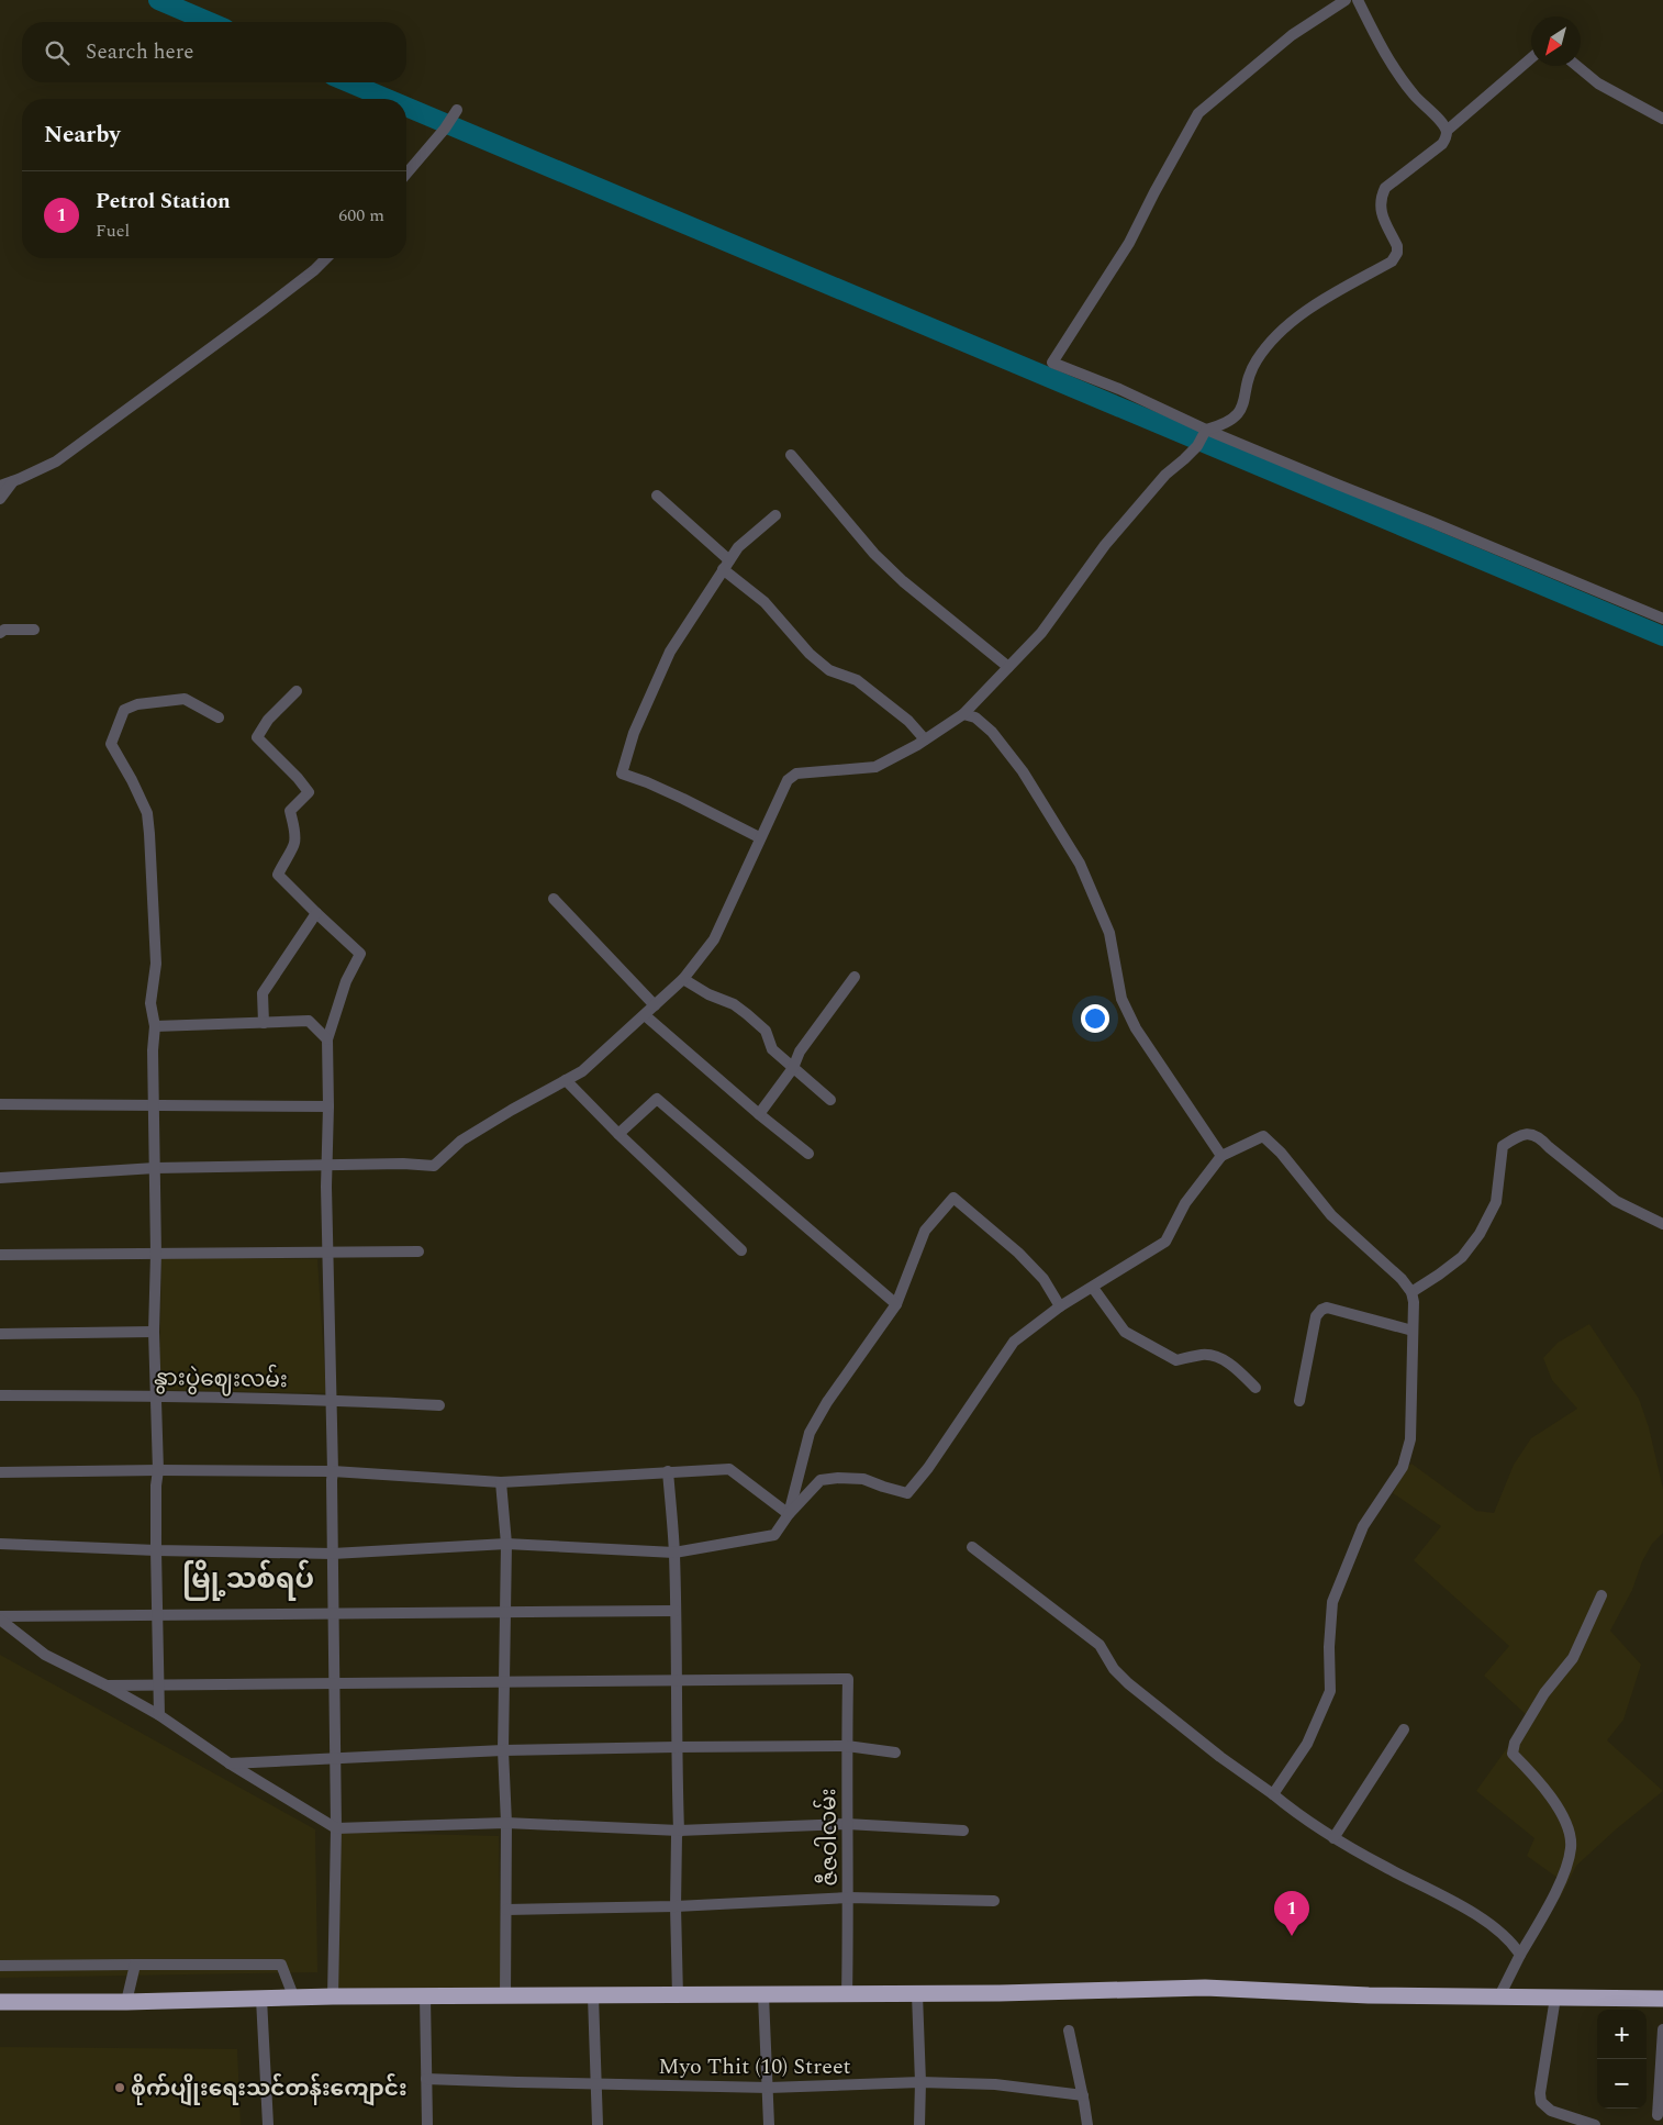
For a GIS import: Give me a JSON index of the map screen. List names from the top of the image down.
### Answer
{
  "streets": {
    "street": ["နွားပွဲဈေးလမ်း", "ဇီဇဝါလမ်း", "Myo Thit (10) Street"]
  },
  "districts": ["မြို့သစ်ရပ်"],
  "places": ["စိုက်ပျိုးရေးသင်တန်းကျောင်း"],
  "north": "bottom left",
  "page": {
    "search": "Search here",
    "heading": "Nearby",
    "list": [
      {
        "mark": "1",
        "name": "Petrol Station",
        "note": "Fuel",
        "value": "600 m"
      }
    ],
    "pins": "1",
    "map_buttons": ["+", "−"]
  }
}
